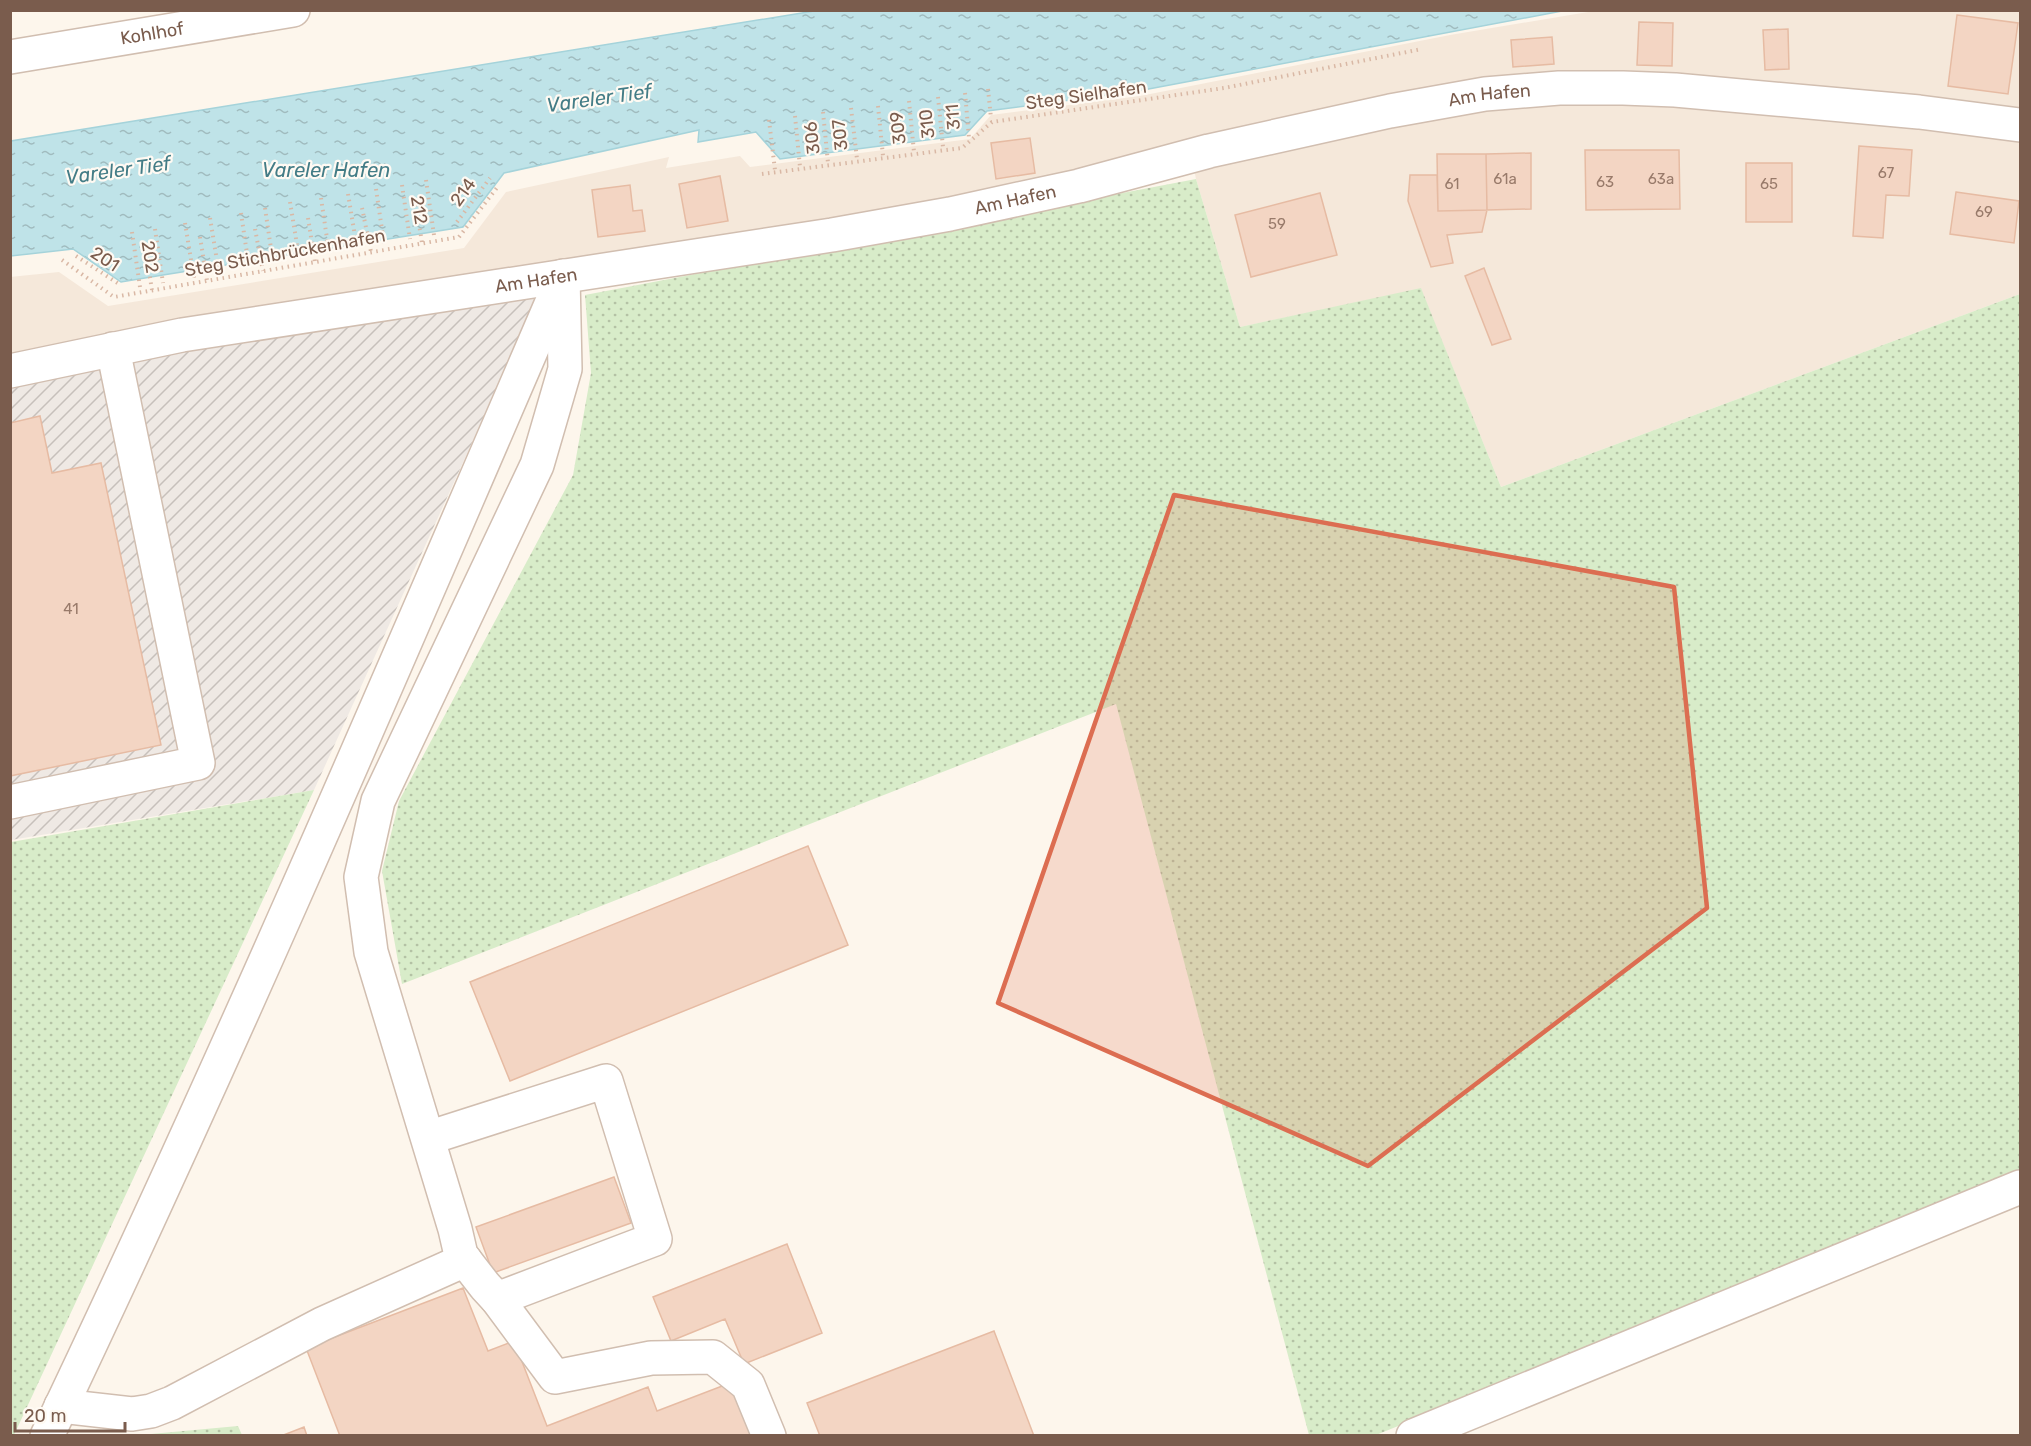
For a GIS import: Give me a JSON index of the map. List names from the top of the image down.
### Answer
{
  "streets": {
    "street": ["Kohlhof", "Am Hafen"],
    "path": [
      "Steg Sielhafen",
      "311",
      "310",
      "309",
      "307",
      "306",
      "214",
      "212",
      "Steg Stichbrückenhafen",
      "202",
      "201"
    ]
  },
  "water": ["Vareler Tief", "Vareler Hafen"],
  "house_numbers": [
    "67",
    "61a",
    "63a",
    "63",
    "61",
    "65",
    "69",
    "59",
    "41"
  ],
  "scale_bar": "20 m"
}
